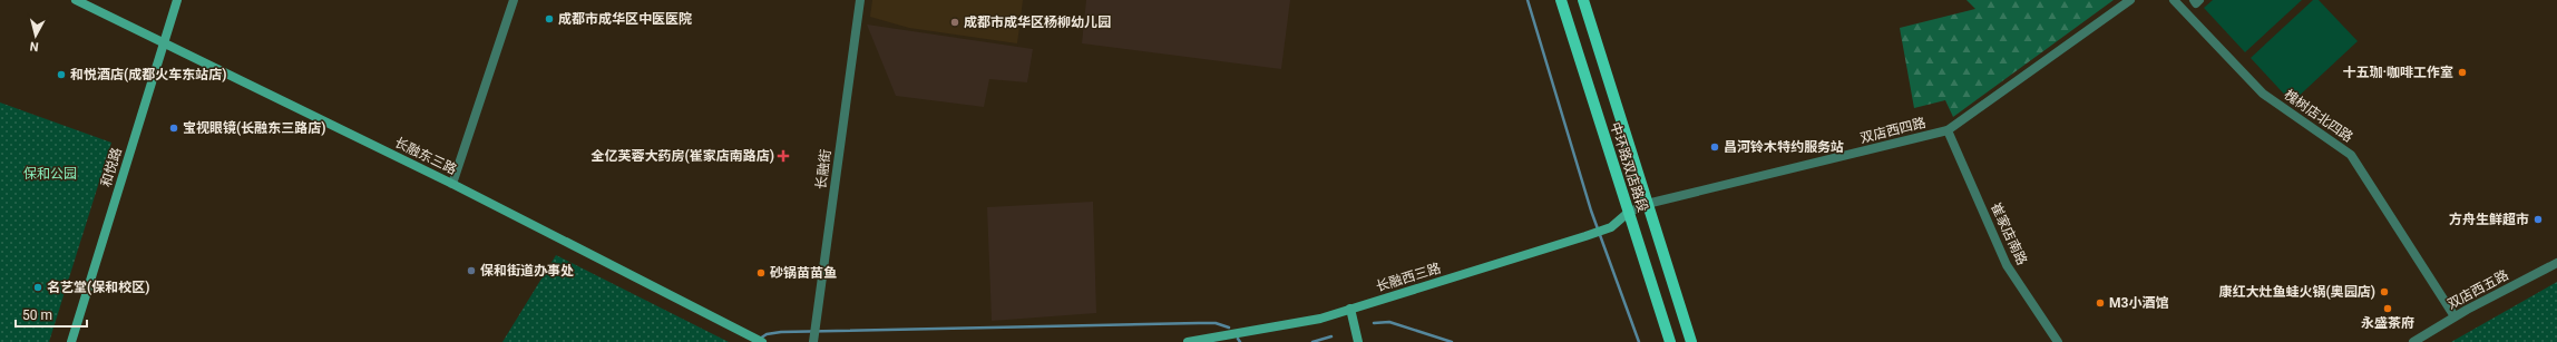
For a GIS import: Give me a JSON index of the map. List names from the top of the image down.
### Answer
{
  "streets": {
    "main road": ["中环路双店路段"],
    "street": [
      "槐树店北四路",
      "双店西四路",
      "长融东三路",
      "和悦路",
      "长融街",
      "崔家店南路",
      "长融西三路",
      "双店西五路"
    ]
  },
  "crossings": [
    ["槐树店北四路", "双店西五路"],
    ["双店西四路", "中环路双店路段"],
    ["双店西四路", "崔家店南路"],
    ["双店西四路", "长融西三路"],
    ["长融东三路", "和悦路"],
    ["中环路双店路段", "长融西三路"]
  ],
  "parks": ["保和公园"],
  "places": {
    "other": [
      "成都市成华区中医医院",
      "成都市成华区杨柳幼儿园",
      "十五珈·咖啡工作室",
      "和悦酒店(成都火车东站店)",
      "宝视眼镜(长融东三路店)",
      "昌河铃木特约服务站",
      "方舟生鲜超市",
      "保和街道办事处",
      "砂锅苗苗鱼",
      "名艺堂(保和校区)",
      "康红大灶鱼蛙火锅(奥园店)",
      "M3小酒馆",
      "永盛茶府"
    ],
    "health": ["全亿芙蓉大药房(崔家店南路店)"]
  },
  "scale_bar": "50 m",
  "north": "bottom"
}
